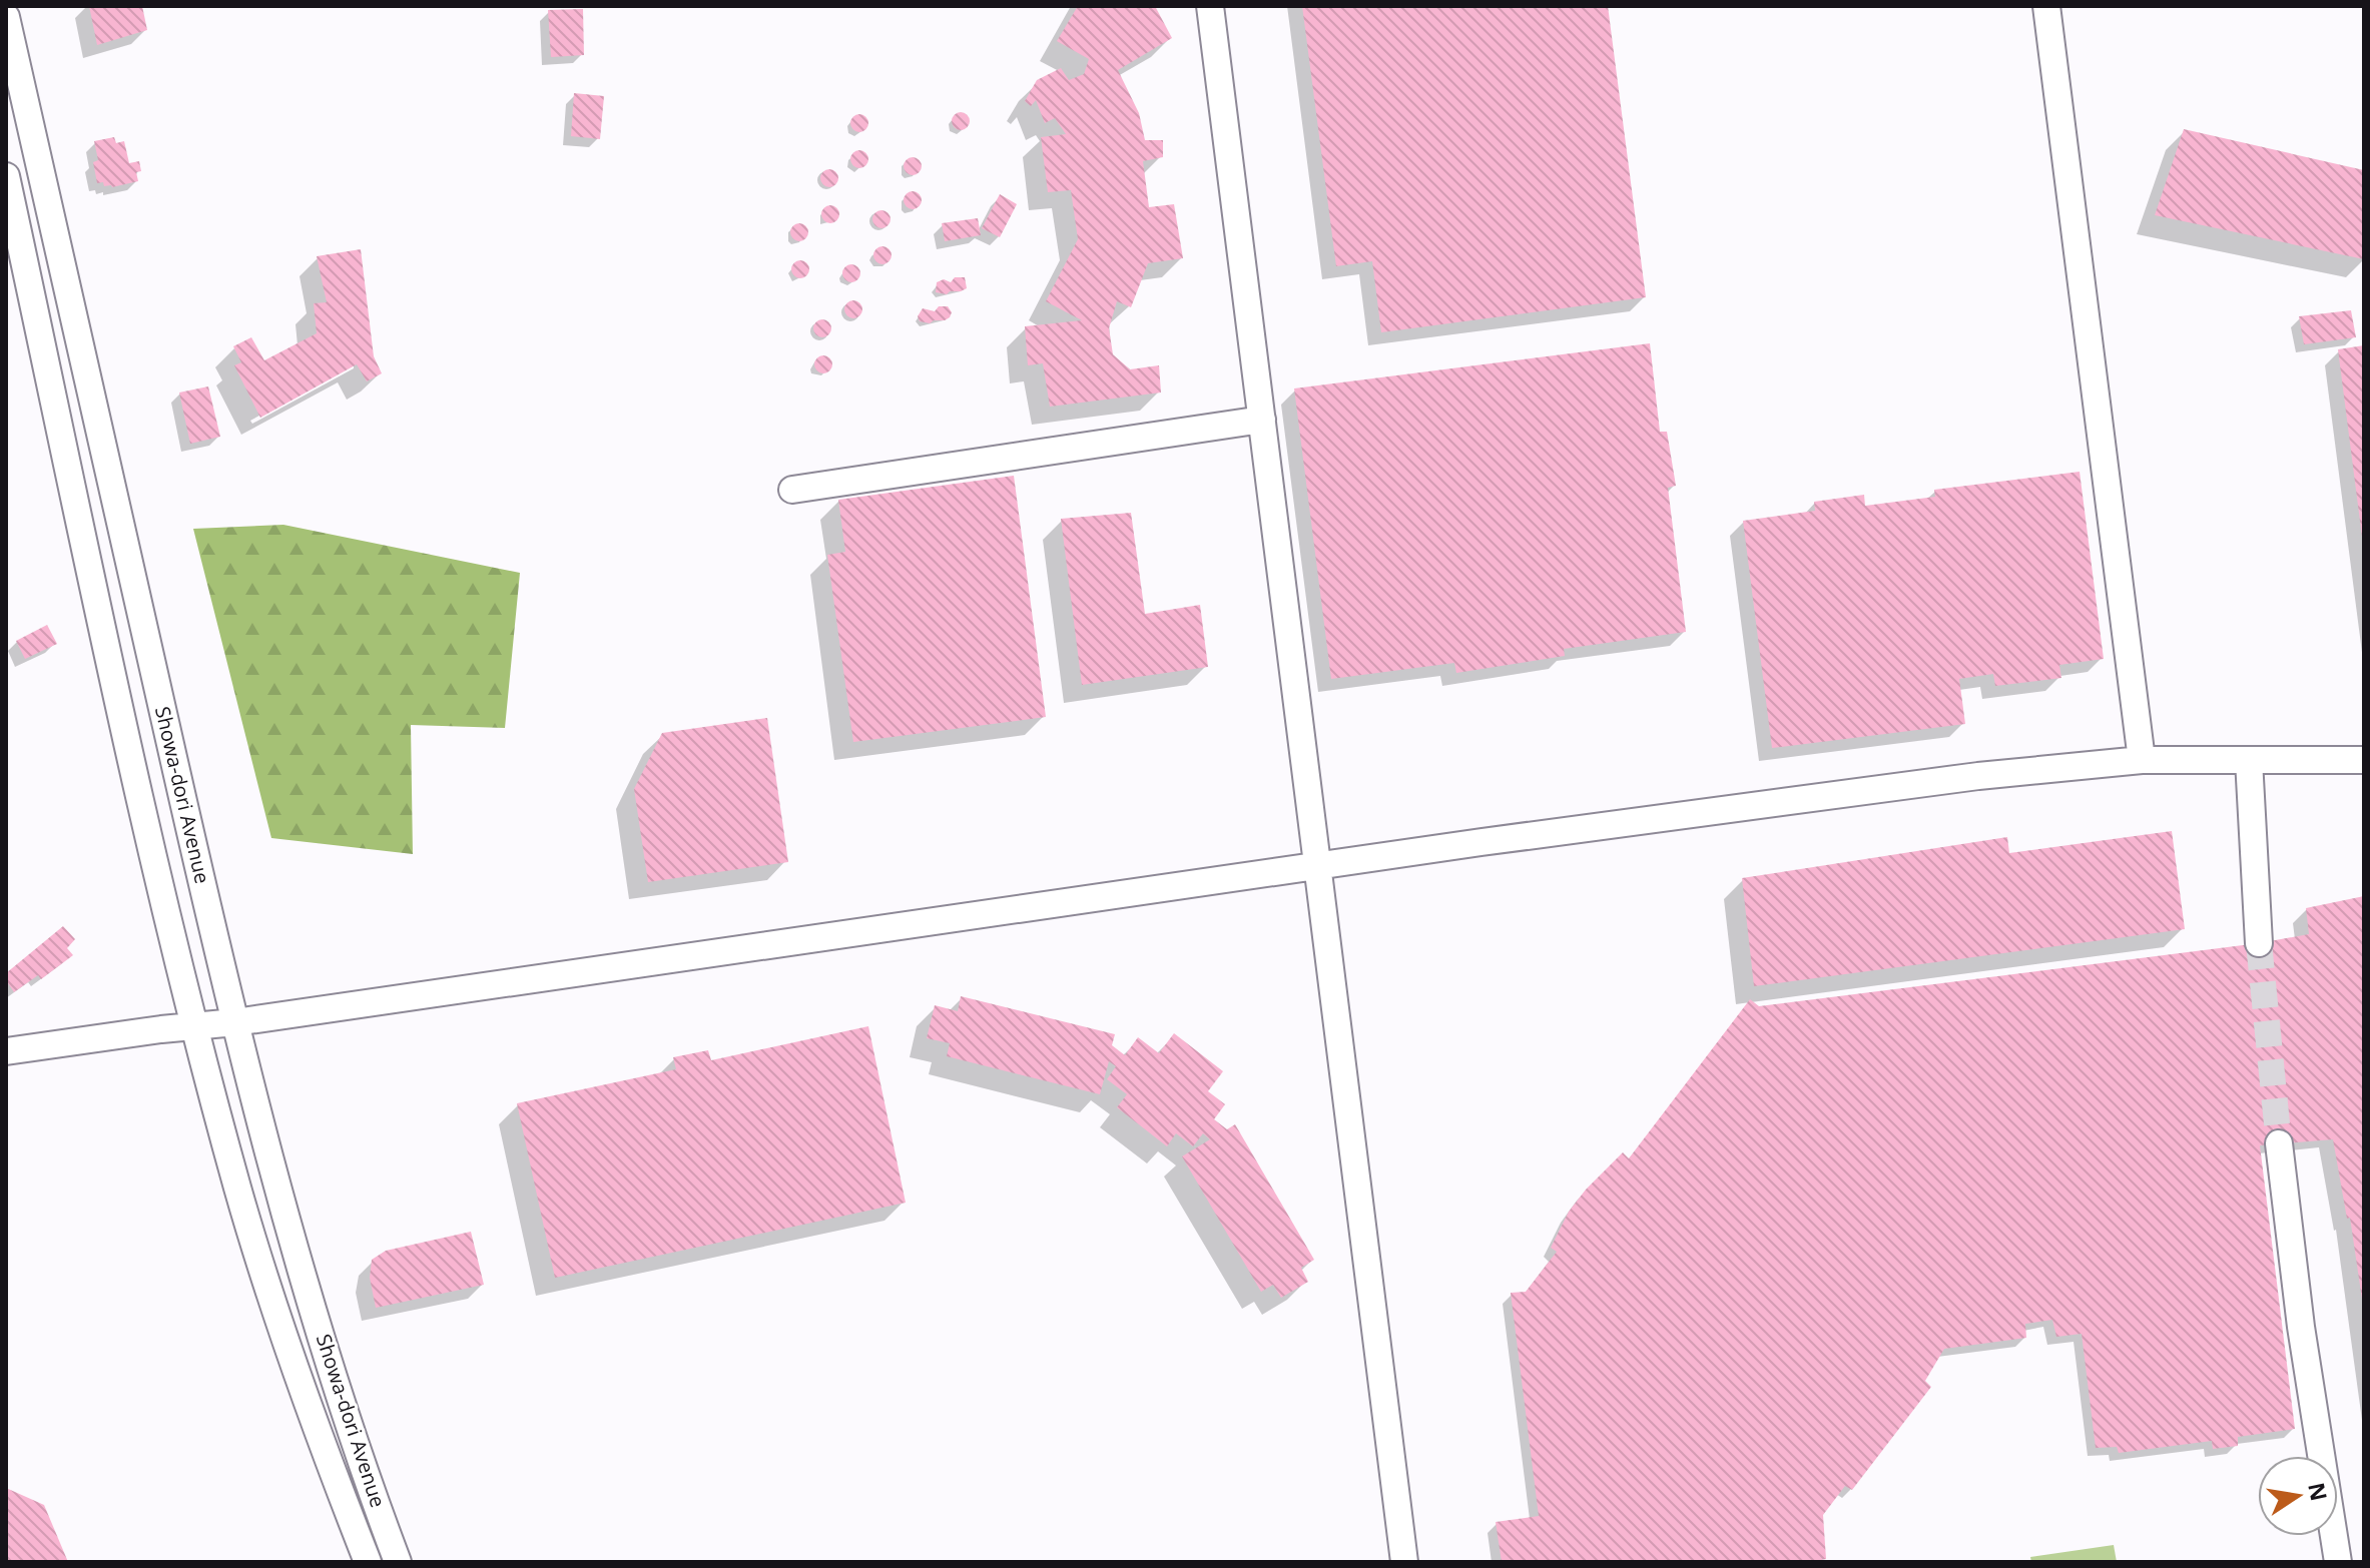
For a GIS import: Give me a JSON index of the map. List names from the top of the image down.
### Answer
{
  "streets": {
    "street": ["Showa-dori Avenue"]
  },
  "north": "right"
}
